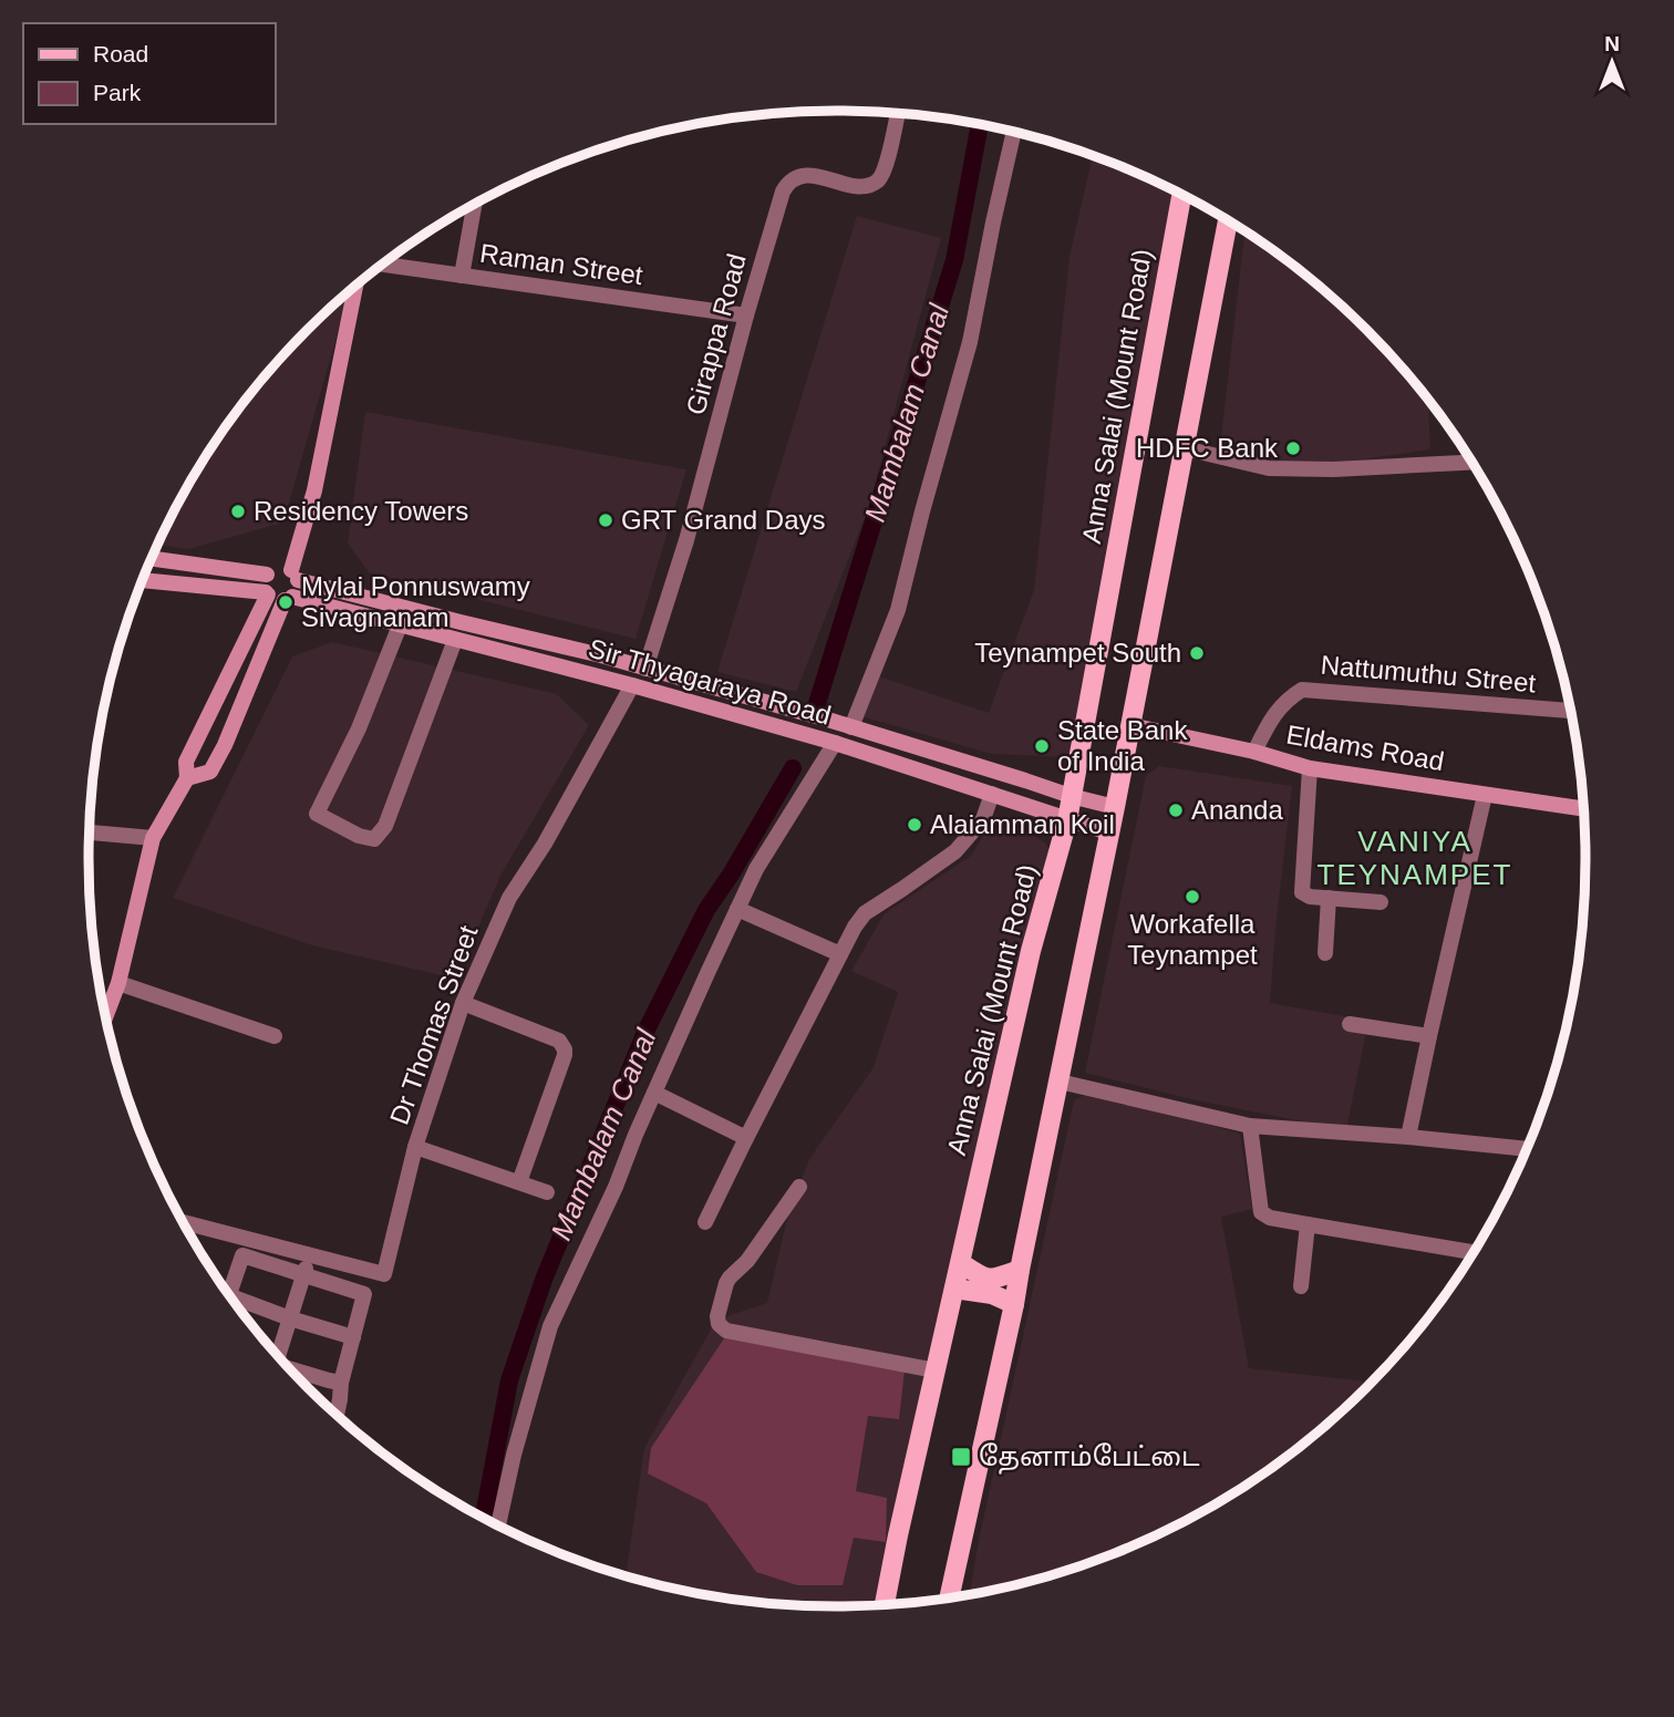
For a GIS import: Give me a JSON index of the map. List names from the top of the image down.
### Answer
{
  "streets": {
    "main road": ["Anna Salai (Mount Road)", "Sir Thyagaraya Road", "Eldams Road"],
    "street": [
      "Raman Street",
      "Girappa Road",
      "Nattumuthu Street",
      "Dr Thomas Street"
    ]
  },
  "crossings": [
    ["Raman Street", "Girappa Road"],
    ["Girappa Road", "Sir Thyagaraya Road"],
    ["Anna Salai (Mount Road)", "Sir Thyagaraya Road"],
    ["Nattumuthu Street", "Eldams Road"],
    ["Sir Thyagaraya Road", "Dr Thomas Street"]
  ],
  "districts": ["VANIYA TEYNAMPET"],
  "water": ["Mambalam Canal"],
  "places": {
    "other": [
      "HDFC Bank",
      "Residency Towers",
      "GRT Grand Days",
      "Mylai Ponnuswamy Sivagnanam",
      "Teynampet South",
      "State Bank of India",
      "Ananda",
      "Alaiamman Koil",
      "Workafella Teynampet"
    ],
    "transit": ["தேனாம்பேட்டை"]
  },
  "legend": ["Road", "Park"],
  "north": "top"
}
